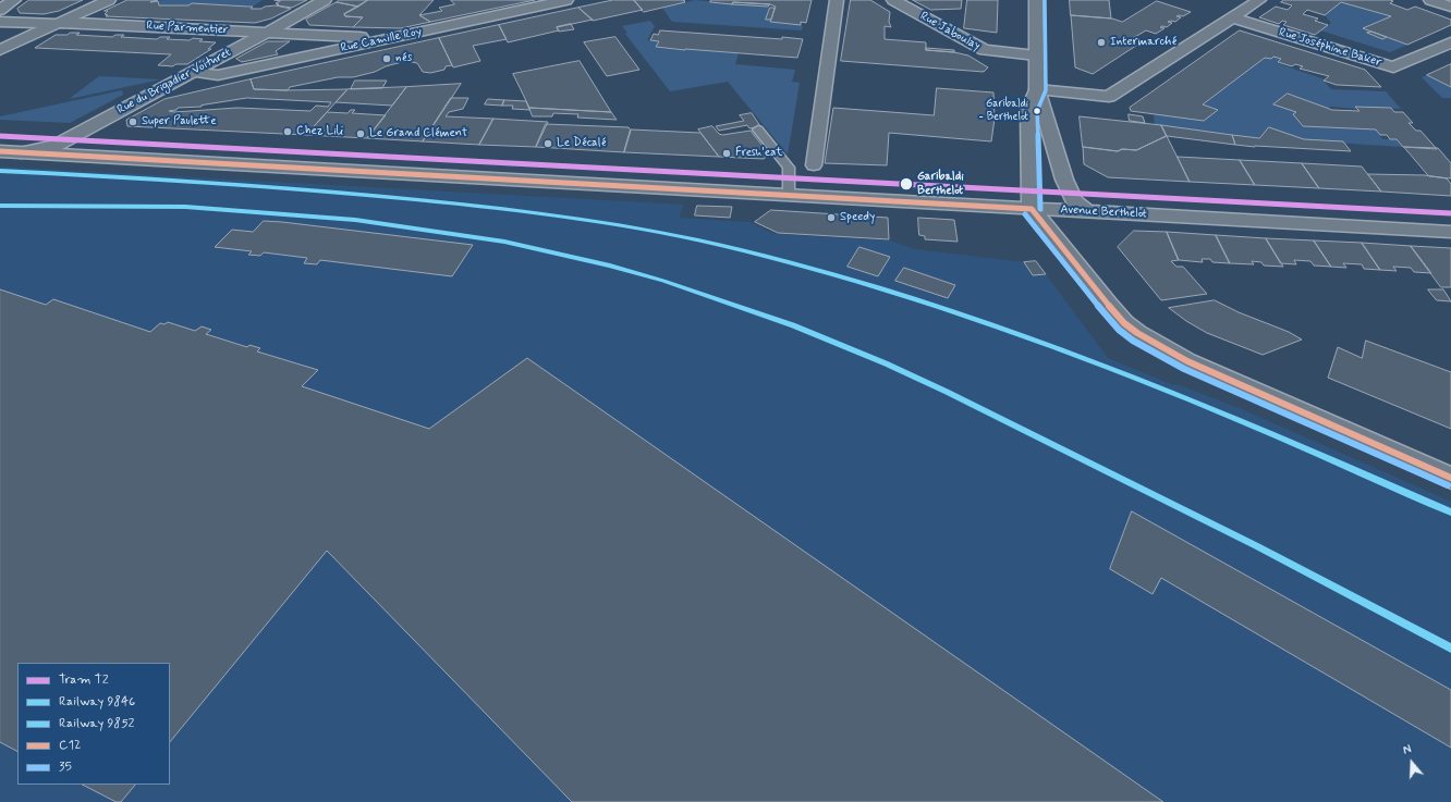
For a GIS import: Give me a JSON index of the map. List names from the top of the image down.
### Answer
{
  "streets": {
    "street": [
      "Rue Parmentier",
      "Rue Jaboulay",
      "Rue Camille Roy",
      "Rue Joséphine Baker",
      "Rue du Brigadier Voituret",
      "Avenue Berthelot"
    ]
  },
  "crossings": [
    ["Rue Parmentier", "Rue Camille Roy"],
    ["Rue Parmentier", "Rue du Brigadier Voituret"],
    ["Rue Camille Roy", "Rue du Brigadier Voituret"],
    ["Rue du Brigadier Voituret", "Avenue Berthelot"]
  ],
  "places": [
    "Intermarché",
    "nés",
    "Garibaldi - Berthelot",
    "Super Paulette",
    "Chez Lili",
    "Le Grand Clément",
    "Le Décalé",
    "Fresh'eat",
    "Garibaldi Berthelot",
    "Speedy"
  ],
  "lines": [
    "transit line 35",
    "tram line T2",
    "transit line C12",
    "rail line 9852",
    "rail line 9846"
  ],
  "legend": [
    "Tram T2",
    "Railway 9846",
    "Railway 9852",
    "C12",
    "35"
  ],
  "north": "top"
}
